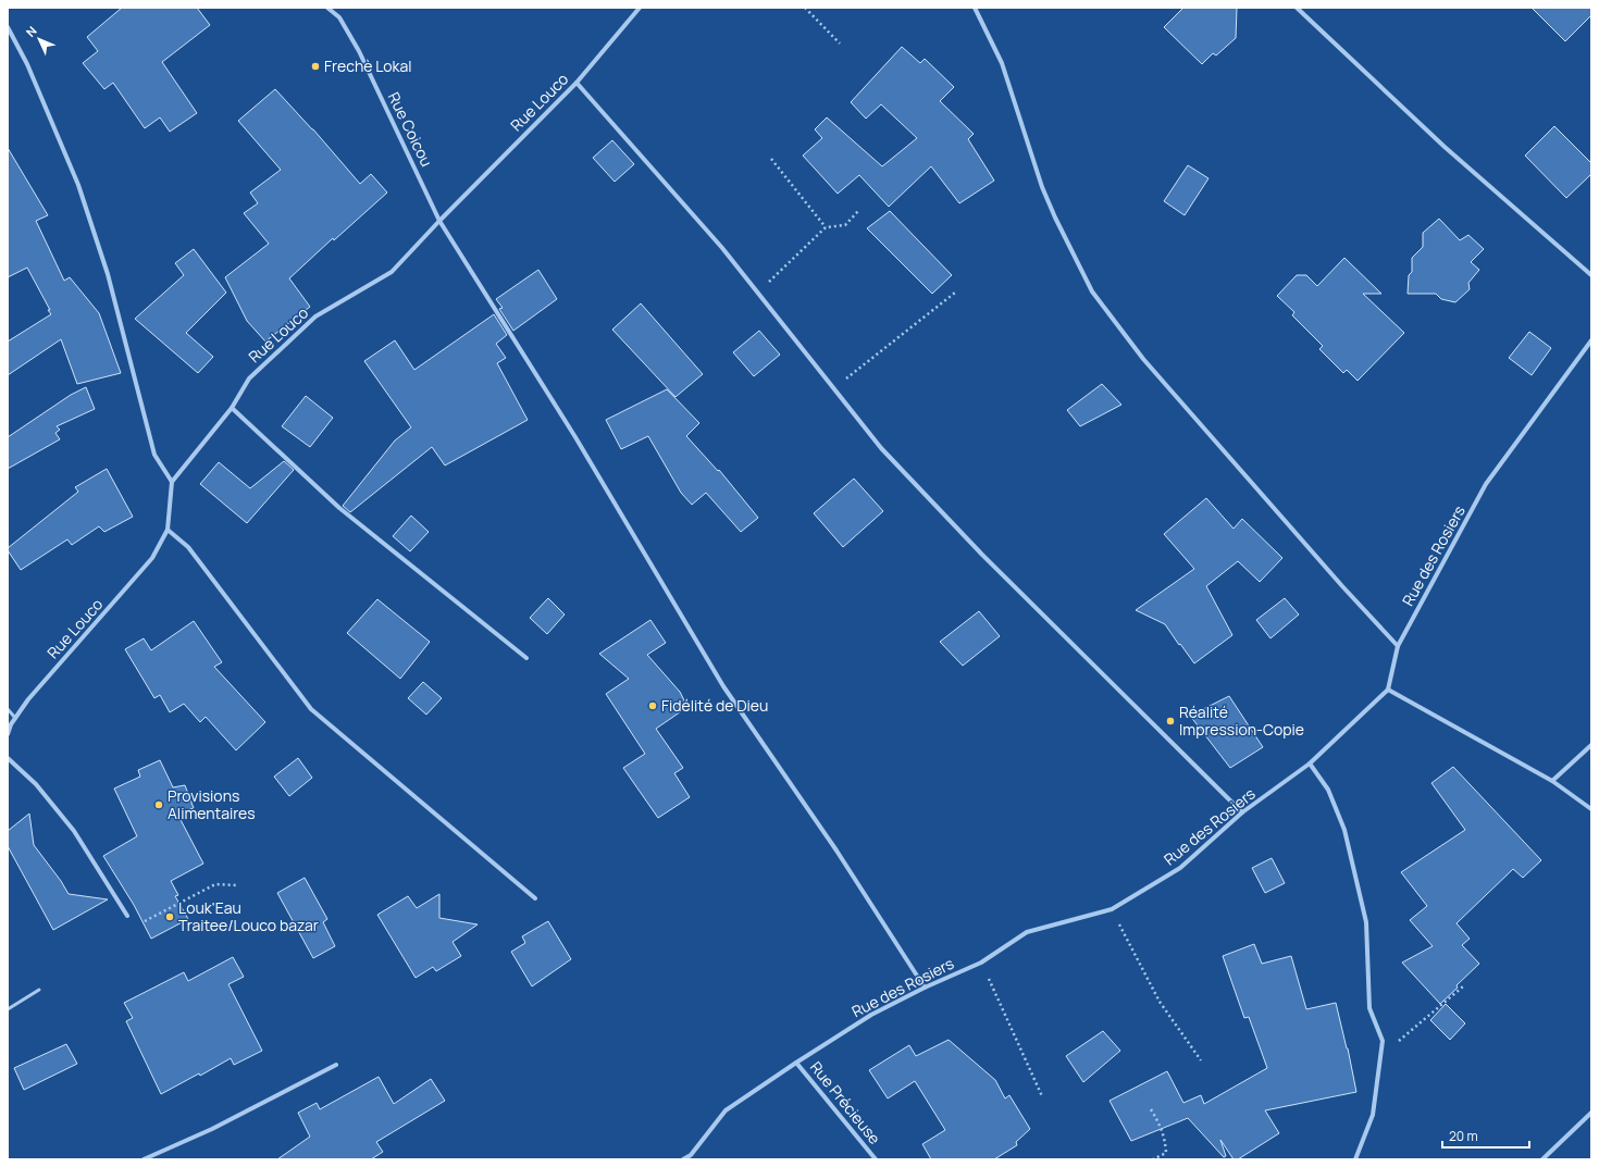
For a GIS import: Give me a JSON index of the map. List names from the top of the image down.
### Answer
{
  "streets": {
    "street": [
      "Rue Louco",
      "Rue Coicou",
      "Rue des Rosiers",
      "Rue Précieuse"
    ]
  },
  "crossings": [
    ["Rue Louco", "Rue Coicou"],
    ["Rue Coicou", "Rue des Rosiers"],
    ["Rue des Rosiers", "Rue Précieuse"]
  ],
  "places": [
    "Frechè Lokal",
    "Fidélité de Dieu",
    "Réalité Impression-Copie",
    "Provisions Alimentaires",
    "Louk'Eau Traitee/Louco bazar"
  ],
  "scale_bar": "20 m",
  "north": "top left"
}
